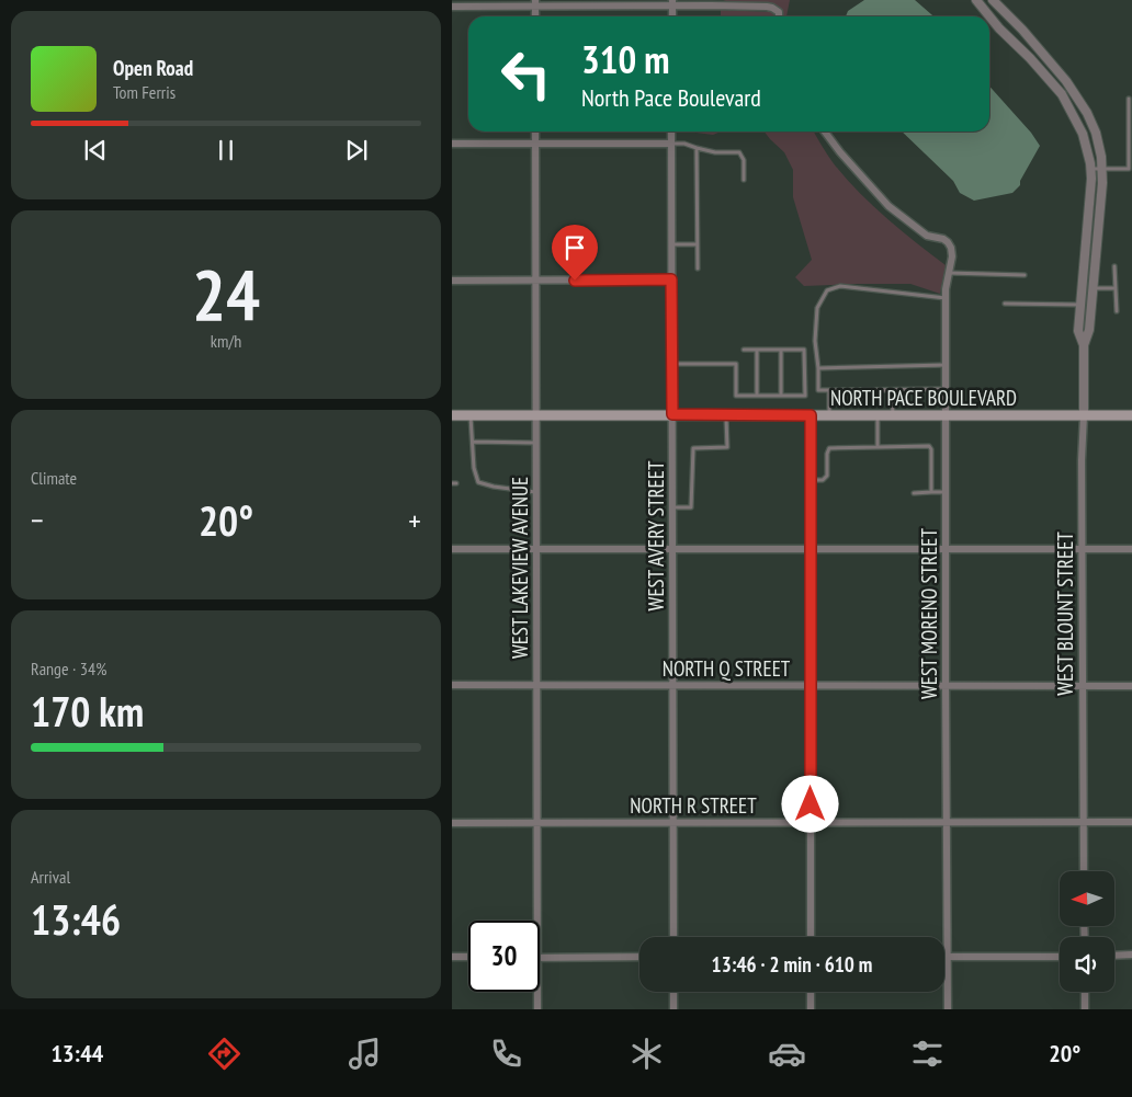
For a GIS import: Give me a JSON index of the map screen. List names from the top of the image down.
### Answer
{
  "streets": {
    "main road": ["NORTH PACE BOULEVARD"],
    "street": [
      "WEST AVERY STREET",
      "WEST LAKEVIEW AVENUE",
      "WEST MORENO STREET",
      "WEST BLOUNT STREET",
      "NORTH Q STREET",
      "NORTH R STREET"
    ]
  },
  "crossings": [
    ["NORTH PACE BOULEVARD", "WEST AVERY STREET"],
    ["NORTH PACE BOULEVARD", "WEST LAKEVIEW AVENUE"],
    ["NORTH PACE BOULEVARD", "WEST MORENO STREET"],
    ["NORTH PACE BOULEVARD", "WEST BLOUNT STREET"],
    ["WEST AVERY STREET", "NORTH Q STREET"],
    ["WEST AVERY STREET", "NORTH R STREET"],
    ["WEST LAKEVIEW AVENUE", "NORTH Q STREET"],
    ["WEST LAKEVIEW AVENUE", "NORTH R STREET"],
    ["WEST MORENO STREET", "NORTH Q STREET"],
    ["WEST MORENO STREET", "NORTH R STREET"],
    ["WEST BLOUNT STREET", "NORTH Q STREET"],
    ["WEST BLOUNT STREET", "NORTH R STREET"]
  ],
  "north": "left",
  "page": {
    "turn": ["310 m", "North Pace Boulevard"],
    "song": ["Open Road", "Tom Ferris"],
    "tile": [
      ["24", "km/h"],
      "Climate",
      ["Range · 34%", "170 km"],
      ["Arrival", "13:46"]
    ],
    "heat": ["−", "20°", "+"],
    "limit": "30",
    "trip": "13:46 · 2 min · 610 m",
    "tabs": ["13:44", "20°"]
  }
}
